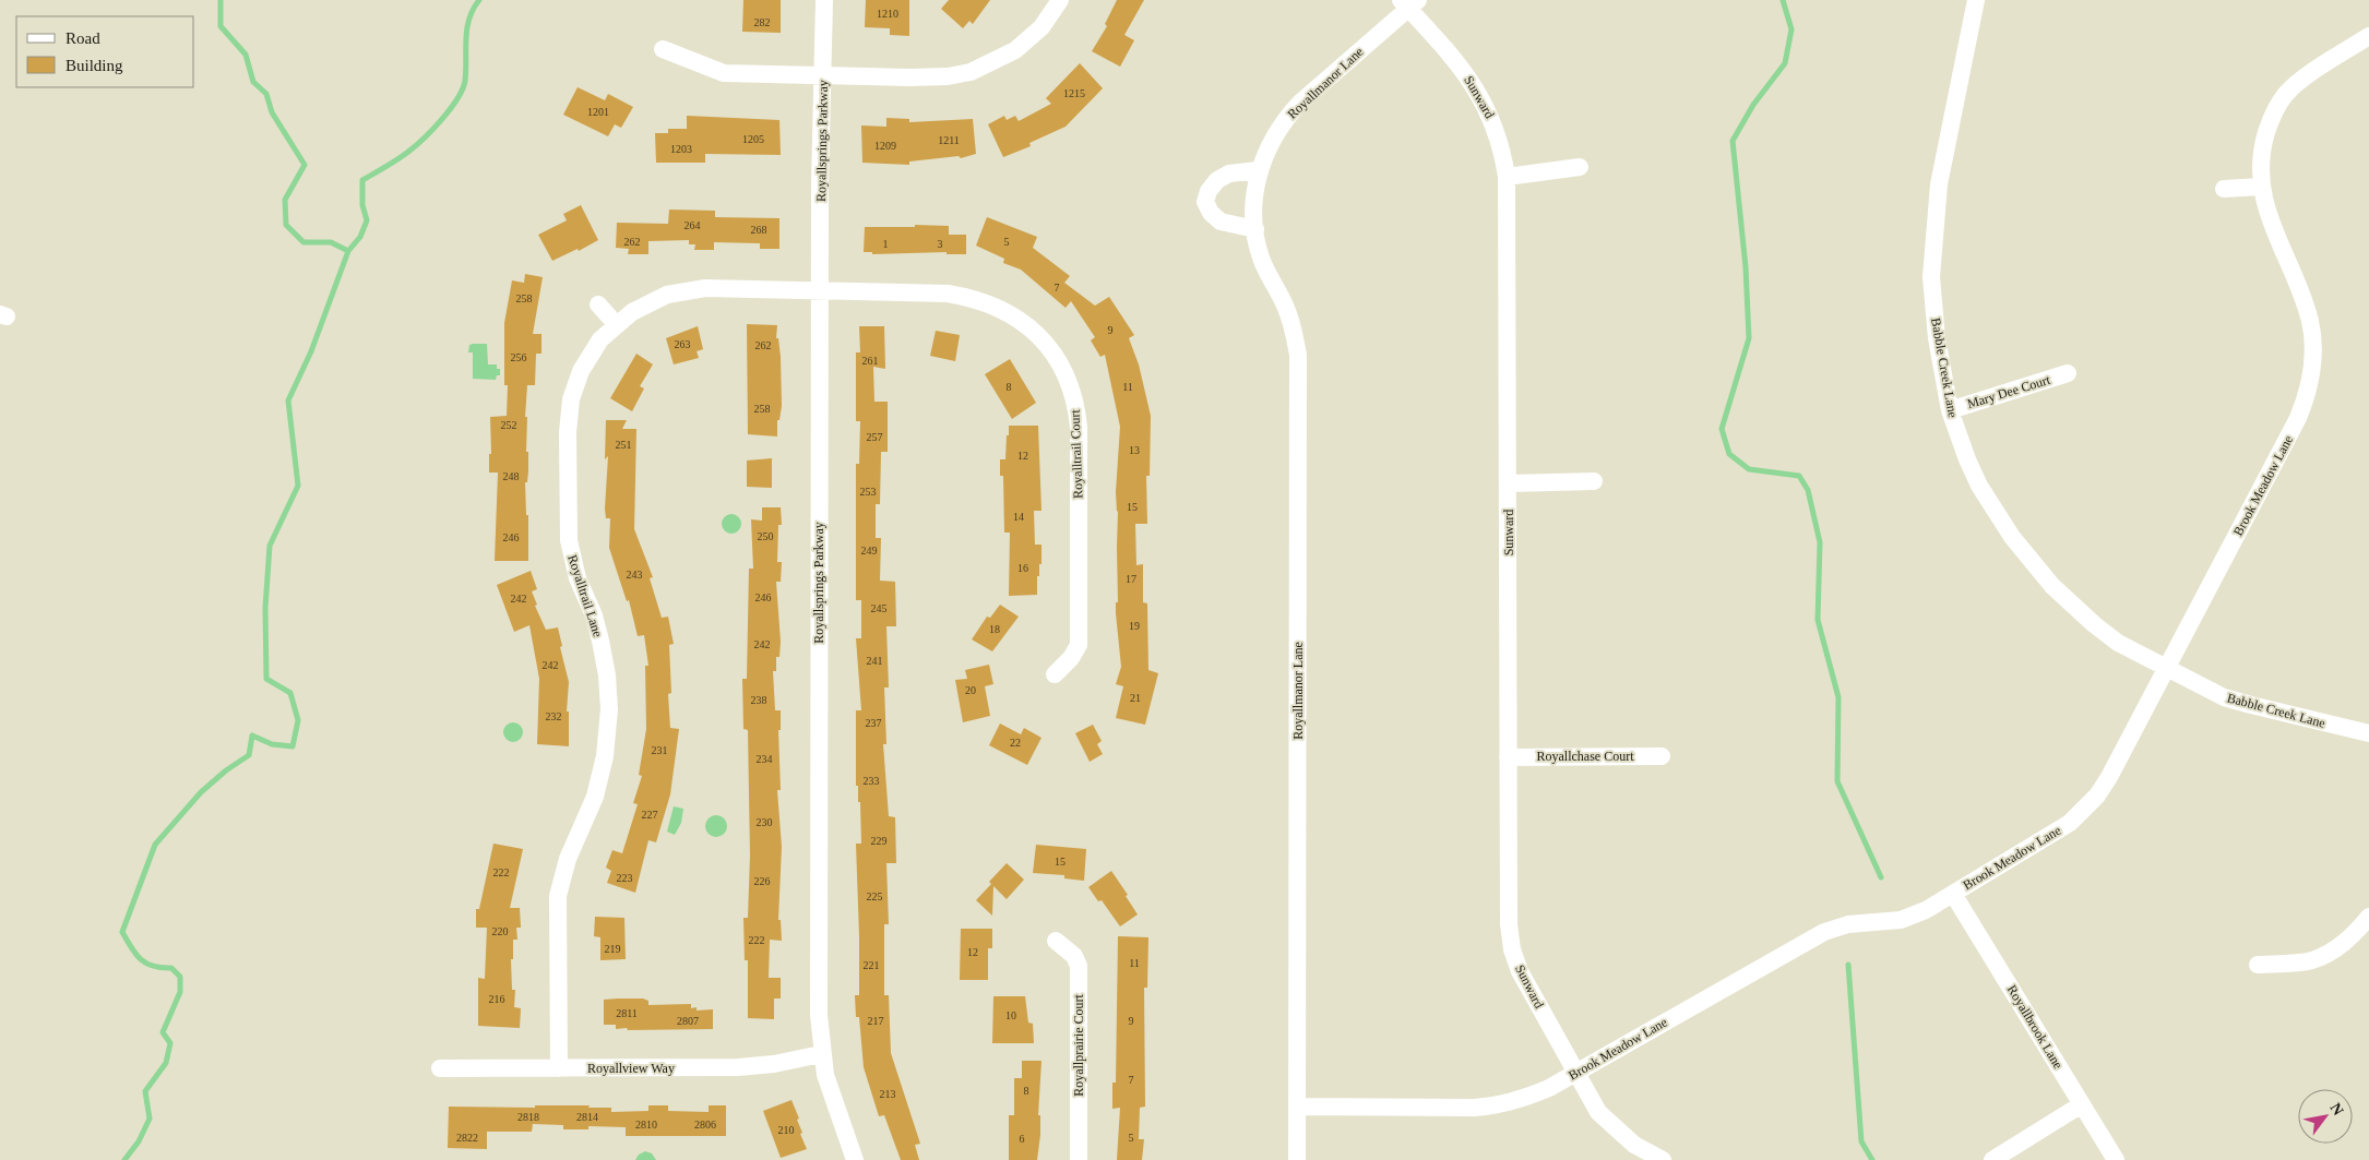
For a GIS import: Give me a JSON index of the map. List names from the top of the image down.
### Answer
{
  "streets": {
    "street": [
      "Royallmanor Lane",
      "Sunward",
      "Royallsprings Parkway",
      "Babble Creek Lane",
      "Mary Dee Court",
      "Royalltrail Court",
      "Brook Meadow Lane",
      "Royalltrail Lane",
      "Royallchase Court",
      "Royallbrook Lane",
      "Royallprairie Court",
      "Royallview Way"
    ]
  },
  "crossings": [
    ["Royallmanor Lane", "Sunward"],
    ["Royallmanor Lane", "Brook Meadow Lane"],
    ["Sunward", "Brook Meadow Lane"],
    ["Sunward", "Royallchase Court"],
    ["Royallsprings Parkway", "Royalltrail Court"],
    ["Royallsprings Parkway", "Royalltrail Lane"],
    ["Royallsprings Parkway", "Royallview Way"],
    ["Babble Creek Lane", "Mary Dee Court"],
    ["Babble Creek Lane", "Brook Meadow Lane"],
    ["Royalltrail Court", "Royalltrail Lane"],
    ["Brook Meadow Lane", "Royallbrook Lane"],
    ["Royalltrail Lane", "Royallview Way"]
  ],
  "house_numbers": [
    "1210",
    "282",
    "1215",
    "1201",
    "1205",
    "1211",
    "1209",
    "1203",
    "264",
    "268",
    "262",
    "5",
    "1",
    "3",
    "7",
    "258",
    "9",
    "263",
    "262",
    "256",
    "261",
    "8",
    "11",
    "258",
    "252",
    "257",
    "251",
    "13",
    "12",
    "248",
    "253",
    "15",
    "14",
    "250",
    "246",
    "249",
    "16",
    "243",
    "17",
    "246",
    "242",
    "245",
    "19",
    "18",
    "242",
    "241",
    "242",
    "20",
    "21",
    "238",
    "232",
    "237",
    "22",
    "231",
    "234",
    "233",
    "227",
    "230",
    "229",
    "15",
    "222",
    "223",
    "226",
    "225",
    "220",
    "222",
    "219",
    "12",
    "11",
    "221",
    "216",
    "2811",
    "10",
    "2807",
    "217",
    "9",
    "7",
    "8",
    "213",
    "2818",
    "2814",
    "2810",
    "2806",
    "210",
    "2822",
    "5",
    "6"
  ],
  "legend": ["Road", "Building"],
  "north": "top right"
}
